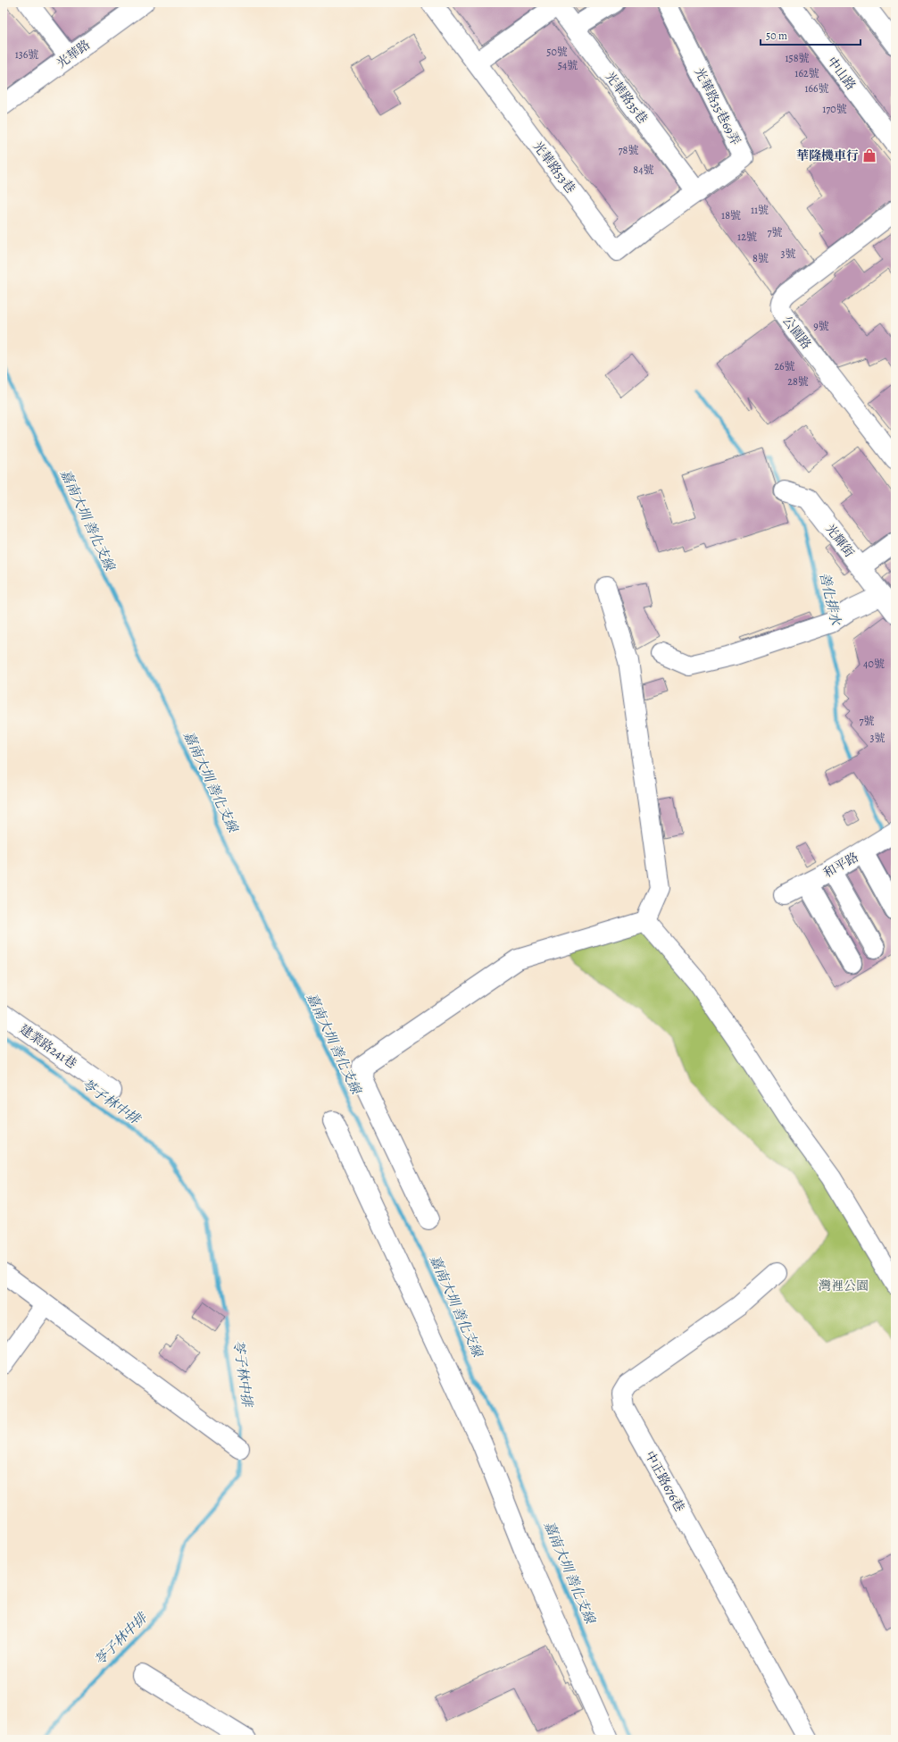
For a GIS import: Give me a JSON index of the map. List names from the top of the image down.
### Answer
{
  "streets": {
    "street": [
      "光華路",
      "中山路",
      "光華路35巷",
      "光華路35巷69弄",
      "光華路53巷",
      "公園路",
      "光輝街",
      "和平路",
      "建業路241巷",
      "中正路676巷"
    ]
  },
  "crossings": [
    ["光華路35巷", "光華路35巷69弄"],
    ["光華路35巷", "光華路53巷"],
    ["光華路35巷69弄", "光華路53巷"]
  ],
  "water": ["嘉南大圳 善化支線", "善化排水", "苓子林中排"],
  "parks": ["灣裡公園"],
  "places": {
    "shop": ["華隆機車行"]
  },
  "house_numbers": [
    "50號",
    "136號",
    "158號",
    "54號",
    "162號",
    "166號",
    "170號",
    "78號",
    "84號",
    "11號",
    "18號",
    "7號",
    "12號",
    "3號",
    "8號",
    "9號",
    "26號",
    "28號",
    "40號",
    "7號",
    "3號"
  ],
  "scale_bar": "50 m"
}
